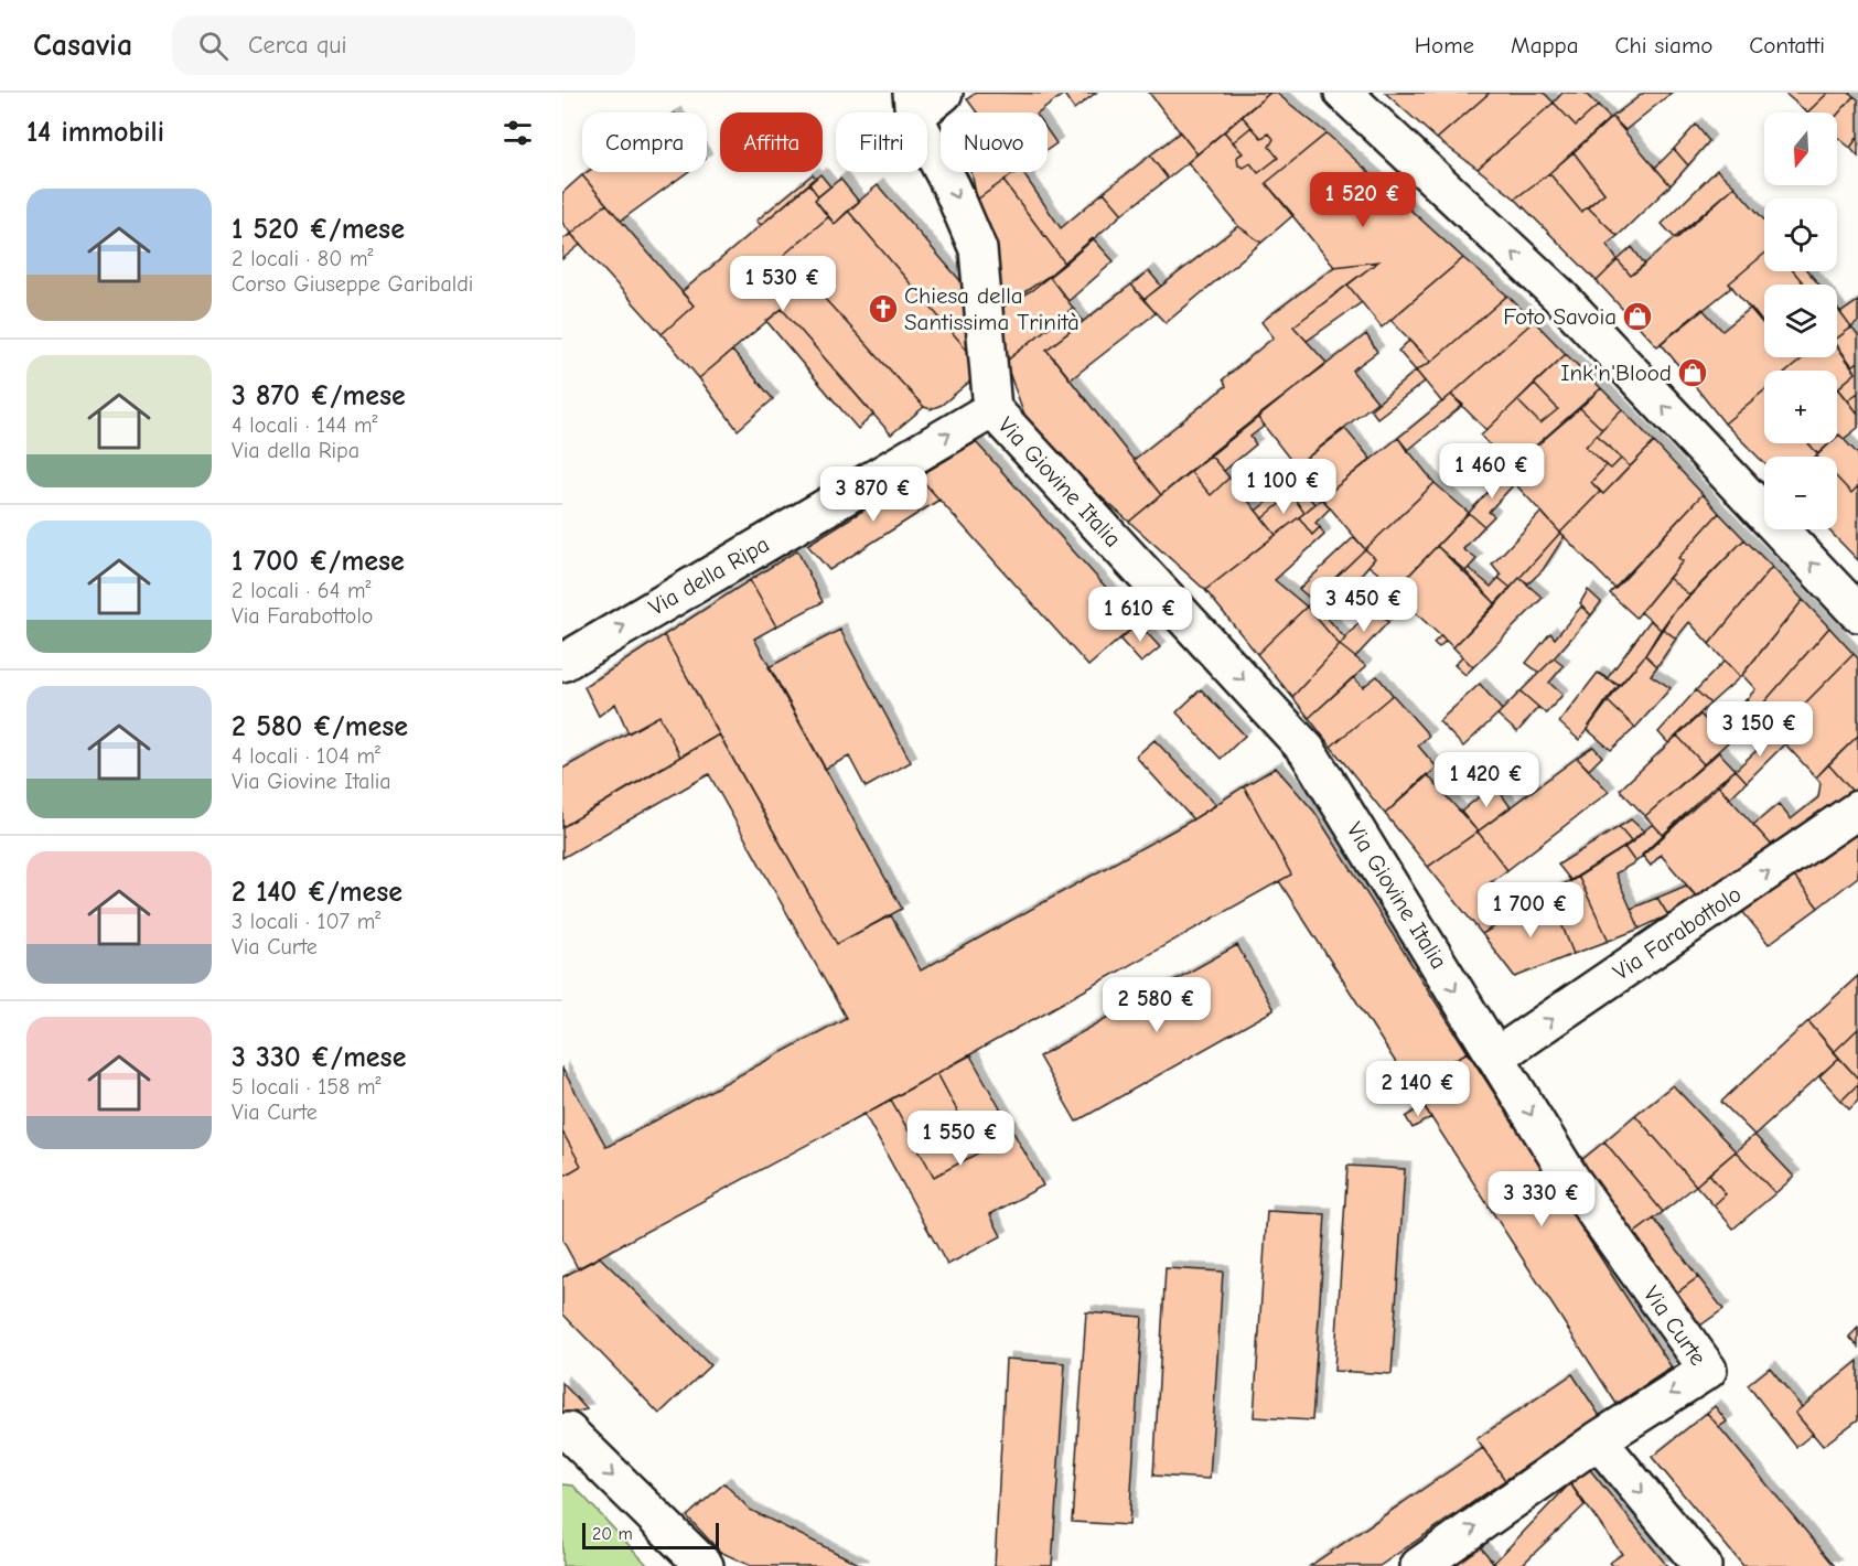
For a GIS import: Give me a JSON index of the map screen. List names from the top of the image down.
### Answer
{
  "streets": {
    "street": [
      "Via Giovine Italia",
      "Via della Ripa",
      "Via Farabottolo",
      "Via Curte"
    ]
  },
  "crossings": [
    ["Via Giovine Italia", "Via della Ripa"],
    ["Via Giovine Italia", "Via Farabottolo"],
    ["Via Giovine Italia", "Via Curte"],
    ["Via Farabottolo", "Via Curte"]
  ],
  "one_way": ["Via Giovine Italia", "Via della Ripa", "Via Farabottolo"],
  "places": {
    "church": ["Chiesa della Santissima Trinità"],
    "shop": ["Foto Savoia", "Ink'n'Blood"]
  },
  "scale_bar": "20 m",
  "north": "bottom",
  "page": {
    "header": "Casavia",
    "search": "Cerca qui",
    "nav": [
      "Home",
      "Mappa",
      "Chi siamo",
      "Contatti"
    ],
    "heading": "14 immobili",
    "map_buttons": ["+", "−"],
    "chip": [
      "Compra",
      "Affitta",
      "Filtri",
      "Nuovo"
    ],
    "list": [
      {
        "name": "1 520 €/mese",
        "note": "2 locali · 80 m² · Corso Giuseppe Garibaldi"
      },
      {
        "name": "3 870 €/mese",
        "note": "4 locali · 144 m² · Via della Ripa"
      },
      {
        "name": "1 700 €/mese",
        "note": "2 locali · 64 m² · Via Farabottolo"
      },
      {
        "name": "2 580 €/mese",
        "note": "4 locali · 104 m² · Via Giovine Italia"
      },
      {
        "name": "2 140 €/mese",
        "note": "3 locali · 107 m² · Via Curte"
      },
      {
        "name": "3 330 €/mese",
        "note": "5 locali · 158 m² · Via Curte"
      }
    ],
    "price": [
      "1 520 €",
      "1 530 €",
      "1 460 €",
      "1 100 €",
      "3 870 €",
      "3 450 €",
      "1 610 €",
      "3 150 €",
      "1 420 €",
      "1 700 €",
      "2 580 €",
      "2 140 €",
      "1 550 €",
      "3 330 €"
    ],
    "scale": "20 m"
  }
}
